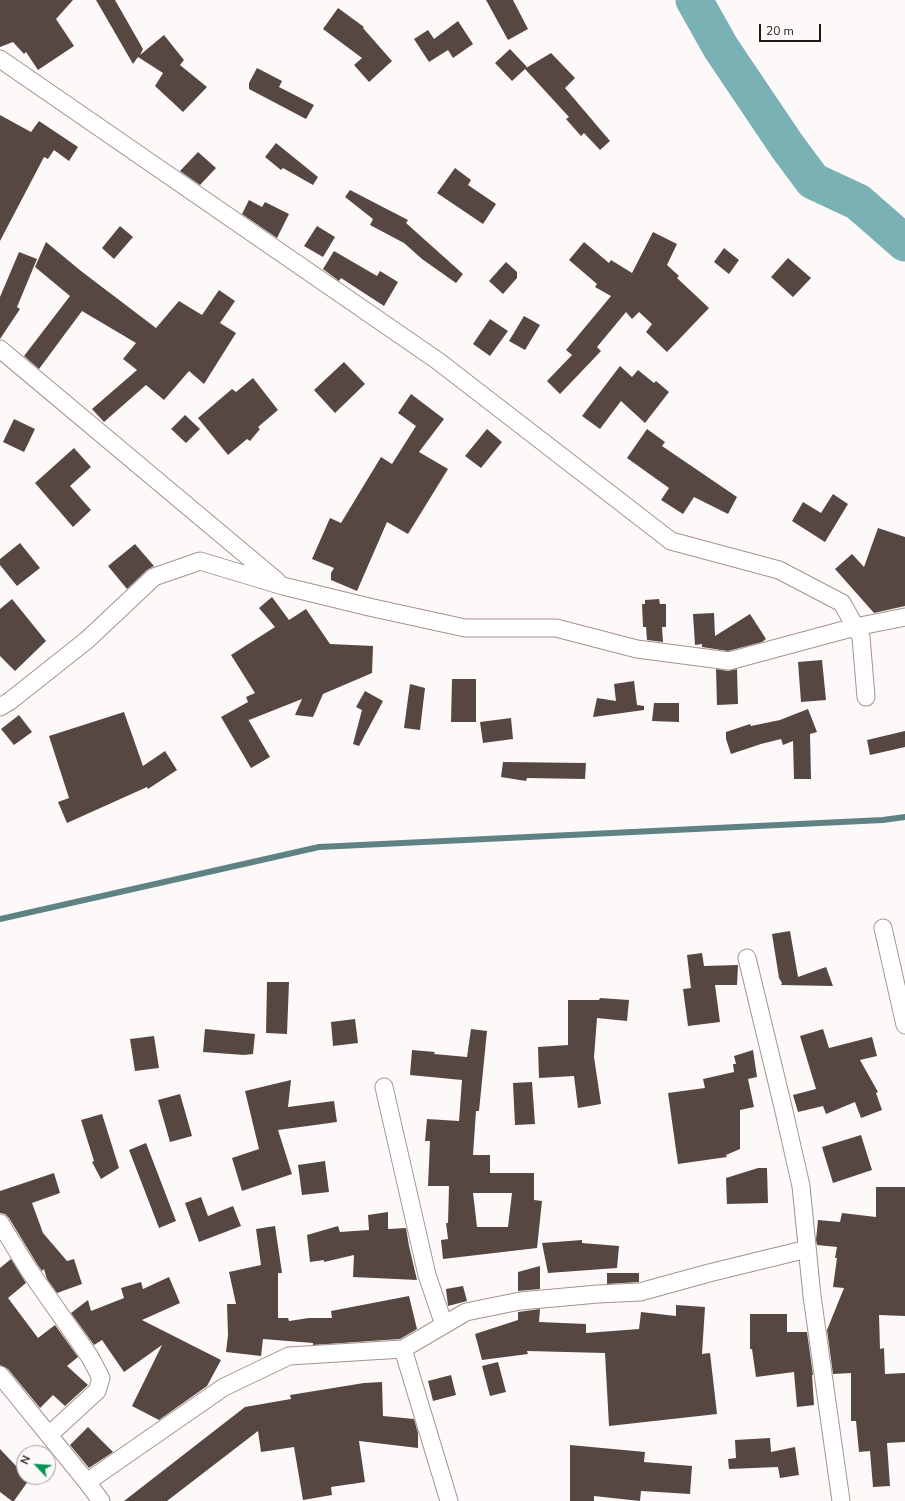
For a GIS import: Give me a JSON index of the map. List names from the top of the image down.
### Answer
{
  "scale_bar": "20 m",
  "north": "top left"
}
